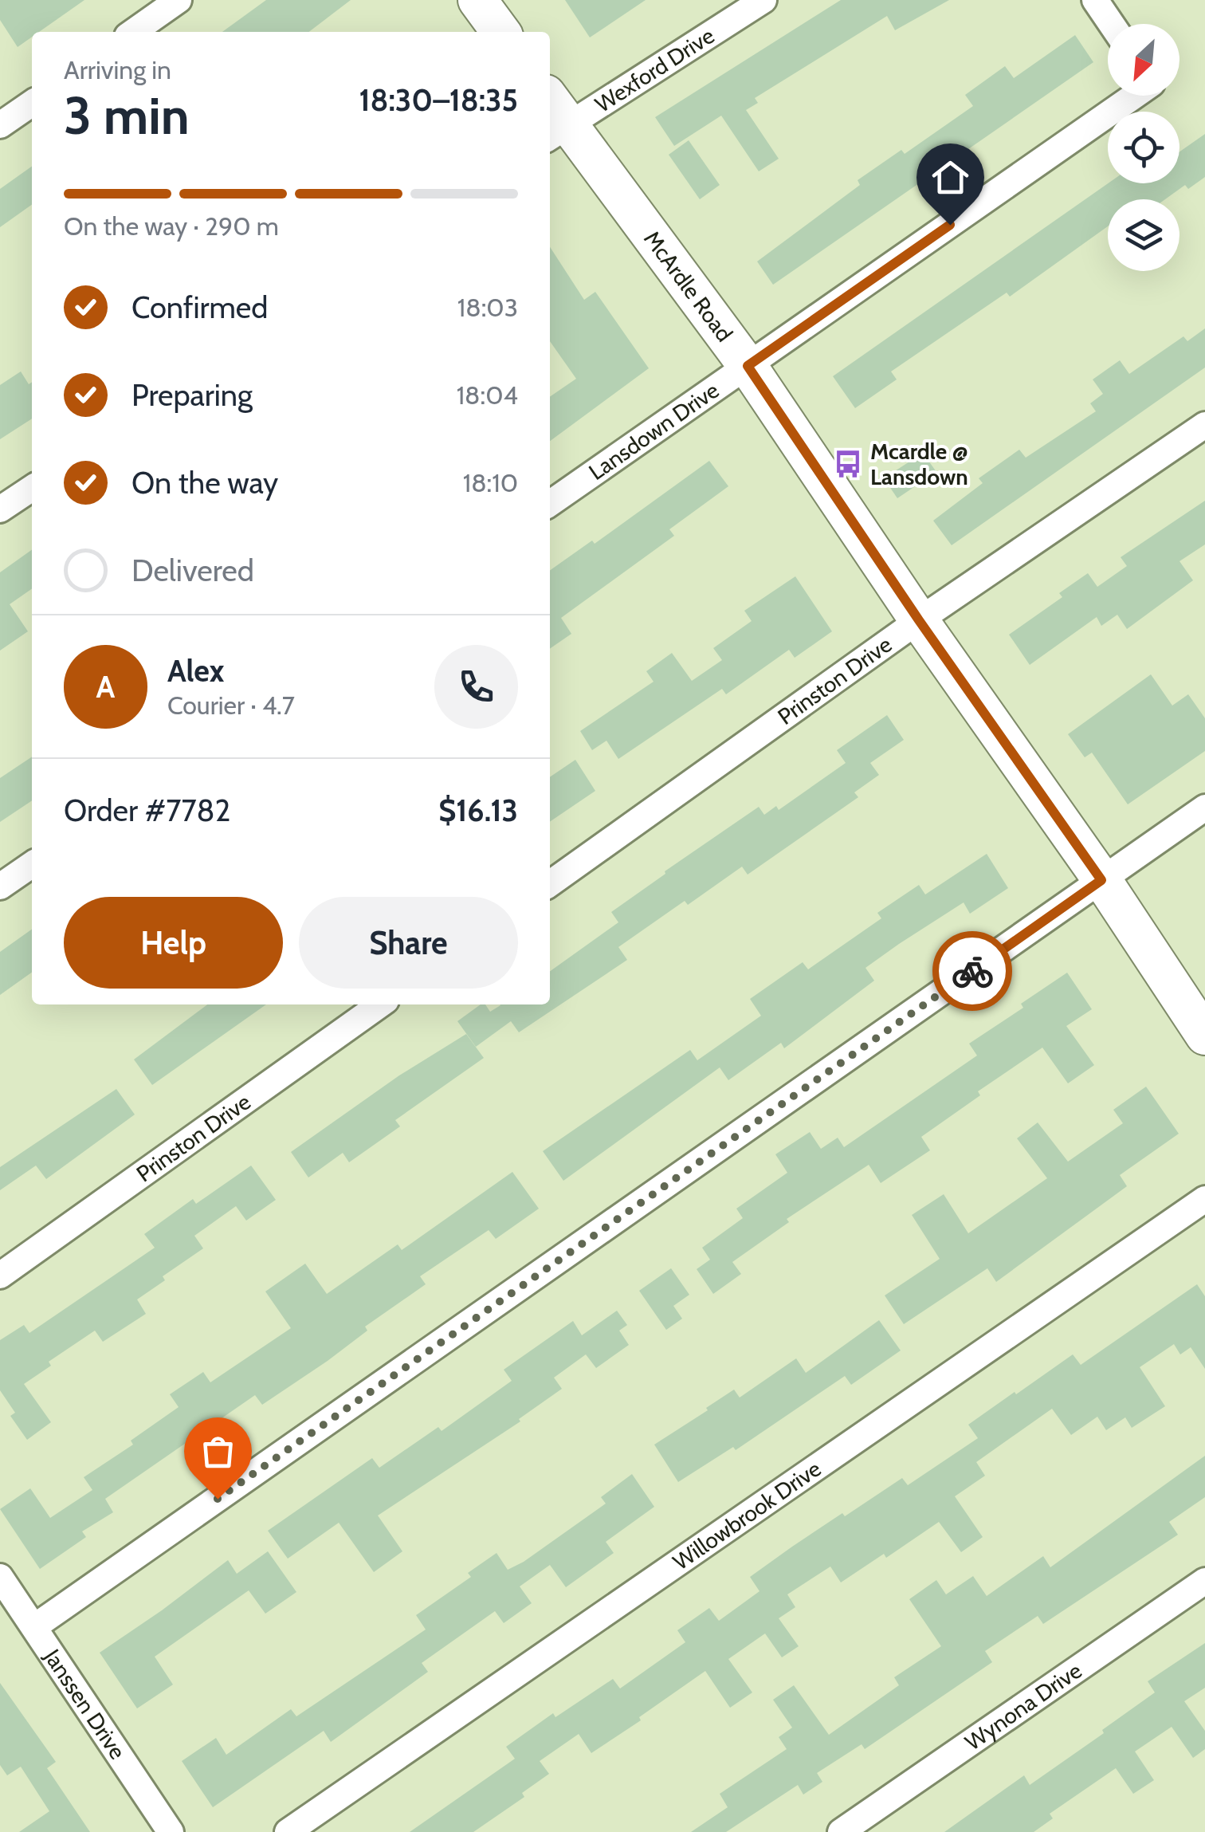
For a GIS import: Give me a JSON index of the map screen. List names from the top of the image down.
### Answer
{
  "streets": {
    "main road": ["McArdle Road"],
    "street": [
      "Wexford Drive",
      "Lansdown Drive",
      "Prinston Drive",
      "Willowbrook Drive",
      "Janssen Drive",
      "Wynona Drive"
    ]
  },
  "crossings": [
    ["Wexford Drive", "McArdle Road"],
    ["McArdle Road", "Lansdown Drive"],
    ["McArdle Road", "Prinston Drive"]
  ],
  "places": {
    "bus stop": ["Mcardle @ Lansdown"]
  },
  "north": "bottom left",
  "page": {
    "heading": ["3 min", "Arriving in", "18:30–18:35"],
    "panel": [
      "Alex",
      "Courier · 4.7",
      "Order #7782",
      "$16.13"
    ],
    "bar": "On the way · 290 m",
    "list": [
      ["Confirmed", "18:03"],
      ["Preparing", "18:04"],
      ["On the way", "18:10"],
      "Delivered"
    ],
    "round": "A",
    "buttons": ["Help", "Share"]
  }
}
